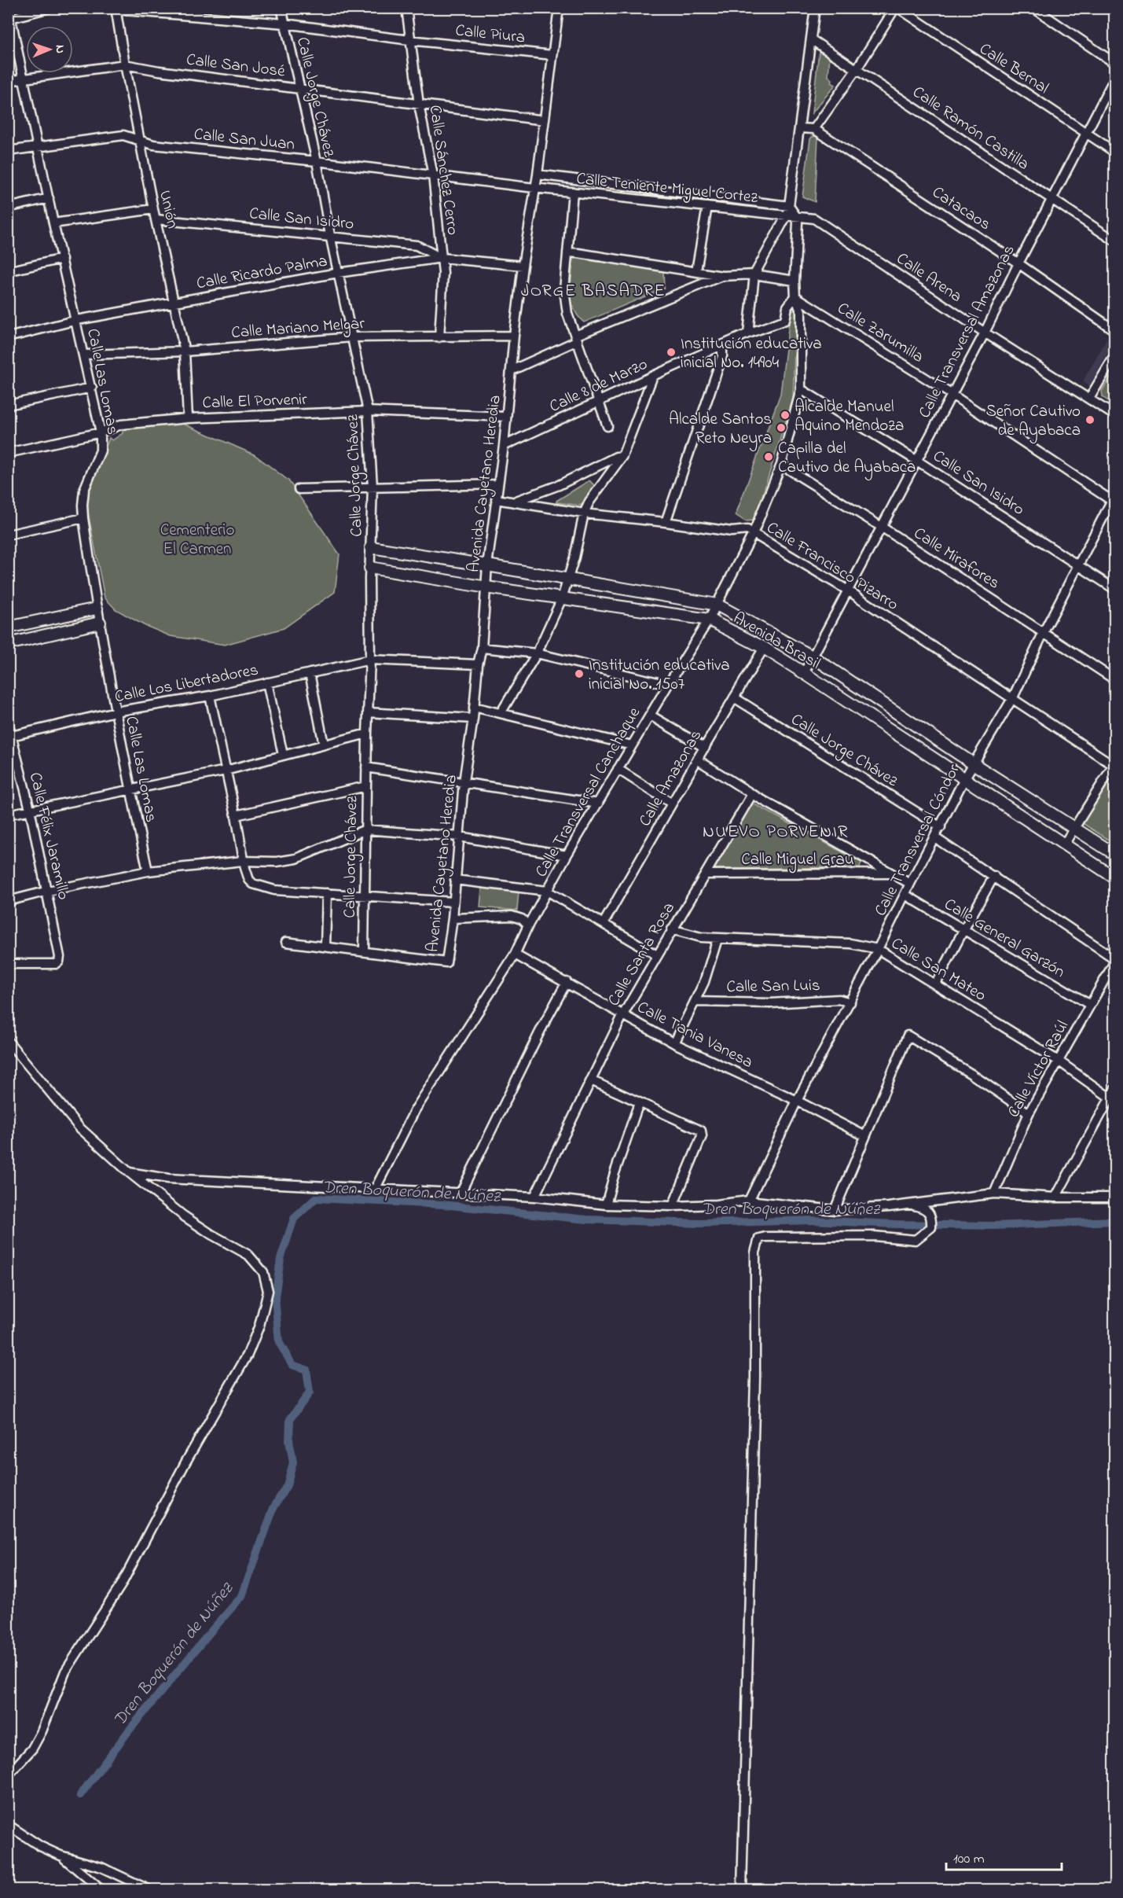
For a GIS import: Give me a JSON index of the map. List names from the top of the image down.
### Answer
{
  "streets": {
    "street": [
      "Calle Piura",
      "Calle San José",
      "Calle Bernal",
      "Calle Jorge Chávez",
      "Calle Ramón Castilla",
      "Calle San Juan",
      "Calle Sánchez Cerro",
      "Calle Teniente Miguel Cortez",
      "Catacaos",
      "Unión",
      "Calle San Isidro",
      "Calle Ricardo Palma",
      "Calle Arena",
      "Calle Mariano Melgar",
      "Calle Transversal Amazonas",
      "Calle Zarumilla",
      "Calle Las Lomas",
      "Calle 8 de Marzo",
      "Calle El Porvenir",
      "Avenida Cayetano Heredia",
      "Calle Mirafores",
      "Calle Francisco Pizarro",
      "Avenida Brasil",
      "Calle Los Libertadores",
      "Calle Amazonas",
      "Calle Transversal Canchaque",
      "Calle Félix Jaramillo",
      "Calle Transversal Cóndor",
      "Calle Miguel Grau",
      "Calle General Garzón",
      "Calle Santa Rosa",
      "Calle San Mateo",
      "Calle San Luis",
      "Calle Tania Vanesa",
      "Calle Víctor Raúl"
    ]
  },
  "crossings": [
    ["Calle Piura", "Calle Jorge Chávez"],
    ["Calle Piura", "Calle Sánchez Cerro"],
    ["Calle Piura", "Unión"],
    ["Calle Piura", "Avenida Cayetano Heredia"],
    ["Calle San José", "Calle Jorge Chávez"],
    ["Calle San José", "Calle Sánchez Cerro"],
    ["Calle San José", "Unión"],
    ["Calle San José", "Calle Las Lomas"],
    ["Calle San José", "Avenida Cayetano Heredia"],
    ["Calle Bernal", "Calle Transversal Amazonas"],
    ["Calle Jorge Chávez", "Calle San Juan"],
    ["Calle Jorge Chávez", "Calle San Isidro"],
    ["Calle Jorge Chávez", "Calle Ricardo Palma"],
    ["Calle Jorge Chávez", "Calle Mariano Melgar"],
    ["Calle Jorge Chávez", "Calle El Porvenir"],
    ["Calle Jorge Chávez", "Avenida Cayetano Heredia"],
    ["Calle Jorge Chávez", "Avenida Brasil"],
    ["Calle Jorge Chávez", "Calle Los Libertadores"],
    ["Calle Jorge Chávez", "Calle Amazonas"],
    ["Calle Jorge Chávez", "Calle Transversal Cóndor"],
    ["Calle Ramón Castilla", "Calle Transversal Amazonas"],
    ["Calle San Juan", "Calle Sánchez Cerro"],
    ["Calle San Juan", "Calle Teniente Miguel Cortez"],
    ["Calle San Juan", "Unión"],
    ["Calle San Juan", "Calle Las Lomas"],
    ["Calle San Juan", "Avenida Cayetano Heredia"],
    ["Calle Sánchez Cerro", "Calle San Isidro"],
    ["Calle Sánchez Cerro", "Calle Ricardo Palma"],
    ["Calle Sánchez Cerro", "Calle Mariano Melgar"],
    ["Calle Teniente Miguel Cortez", "Calle Arena"],
    ["Calle Teniente Miguel Cortez", "Avenida Cayetano Heredia"],
    ["Calle Teniente Miguel Cortez", "Calle Transversal Canchaque"],
    ["Catacaos", "Calle Transversal Amazonas"],
    ["Unión", "Calle San Isidro"],
    ["Unión", "Calle Ricardo Palma"],
    ["Unión", "Calle Mariano Melgar"],
    ["Unión", "Calle El Porvenir"],
    ["Calle San Isidro", "Calle Ricardo Palma"],
    ["Calle San Isidro", "Calle Transversal Amazonas"],
    ["Calle San Isidro", "Calle Transversal Canchaque"],
    ["Calle San Isidro", "Calle Transversal Cóndor"],
    ["Calle Ricardo Palma", "Calle Las Lomas"],
    ["Calle Ricardo Palma", "Avenida Cayetano Heredia"],
    ["Calle Arena", "Calle Transversal Amazonas"],
    ["Calle Arena", "Calle Transversal Canchaque"],
    ["Calle Mariano Melgar", "Calle Las Lomas"],
    ["Calle Mariano Melgar", "Avenida Cayetano Heredia"],
    ["Calle Transversal Amazonas", "Calle Zarumilla"],
    ["Calle Transversal Amazonas", "Calle Mirafores"],
    ["Calle Transversal Amazonas", "Calle Francisco Pizarro"],
    ["Calle Transversal Amazonas", "Avenida Brasil"],
    ["Calle Zarumilla", "Calle 8 de Marzo"],
    ["Calle Zarumilla", "Calle Transversal Canchaque"],
    ["Calle Zarumilla", "Calle Transversal Cóndor"],
    ["Calle Las Lomas", "Calle El Porvenir"],
    ["Calle Las Lomas", "Calle Los Libertadores"],
    ["Calle 8 de Marzo", "Avenida Cayetano Heredia"],
    ["Calle 8 de Marzo", "Calle Transversal Canchaque"],
    ["Calle El Porvenir", "Avenida Cayetano Heredia"],
    ["Avenida Cayetano Heredia", "Calle Francisco Pizarro"],
    ["Avenida Cayetano Heredia", "Avenida Brasil"],
    ["Avenida Cayetano Heredia", "Calle Los Libertadores"],
    ["Calle Mirafores", "Calle Transversal Canchaque"],
    ["Calle Mirafores", "Calle Transversal Cóndor"],
    ["Calle Francisco Pizarro", "Calle Transversal Canchaque"],
    ["Calle Francisco Pizarro", "Calle Transversal Cóndor"],
    ["Avenida Brasil", "Calle Amazonas"],
    ["Avenida Brasil", "Calle Transversal Canchaque"],
    ["Avenida Brasil", "Calle Transversal Cóndor"],
    ["Calle Los Libertadores", "Calle Félix Jaramillo"],
    ["Calle Transversal Canchaque", "Calle Tania Vanesa"],
    ["Calle Transversal Cóndor", "Calle General Garzón"],
    ["Calle Transversal Cóndor", "Calle San Mateo"],
    ["Calle Transversal Cóndor", "Calle San Luis"],
    ["Calle Transversal Cóndor", "Calle Tania Vanesa"],
    ["Calle Miguel Grau", "Calle Santa Rosa"],
    ["Calle General Garzón", "Calle Víctor Raúl"],
    ["Calle Santa Rosa", "Calle San Mateo"],
    ["Calle Santa Rosa", "Calle Tania Vanesa"],
    ["Calle San Mateo", "Calle Víctor Raúl"]
  ],
  "districts": ["JORGE BASADRE", "NUEVO PORVENIR"],
  "water": ["Dren Boquerón de Núñez"],
  "parks": ["Cementerio El Carmen"],
  "places": [
    "Institución educativa inicial No. 14904",
    "Alcalde Manuel Aquino Mendoza",
    "Señor Cautivo de Ayabaca",
    "Alcalde Santos Reto Neyra",
    "Capilla del Cautivo de Ayabaca",
    "Institución educativa inicial No. 1507"
  ],
  "scale_bar": "100 m",
  "north": "right"
}
